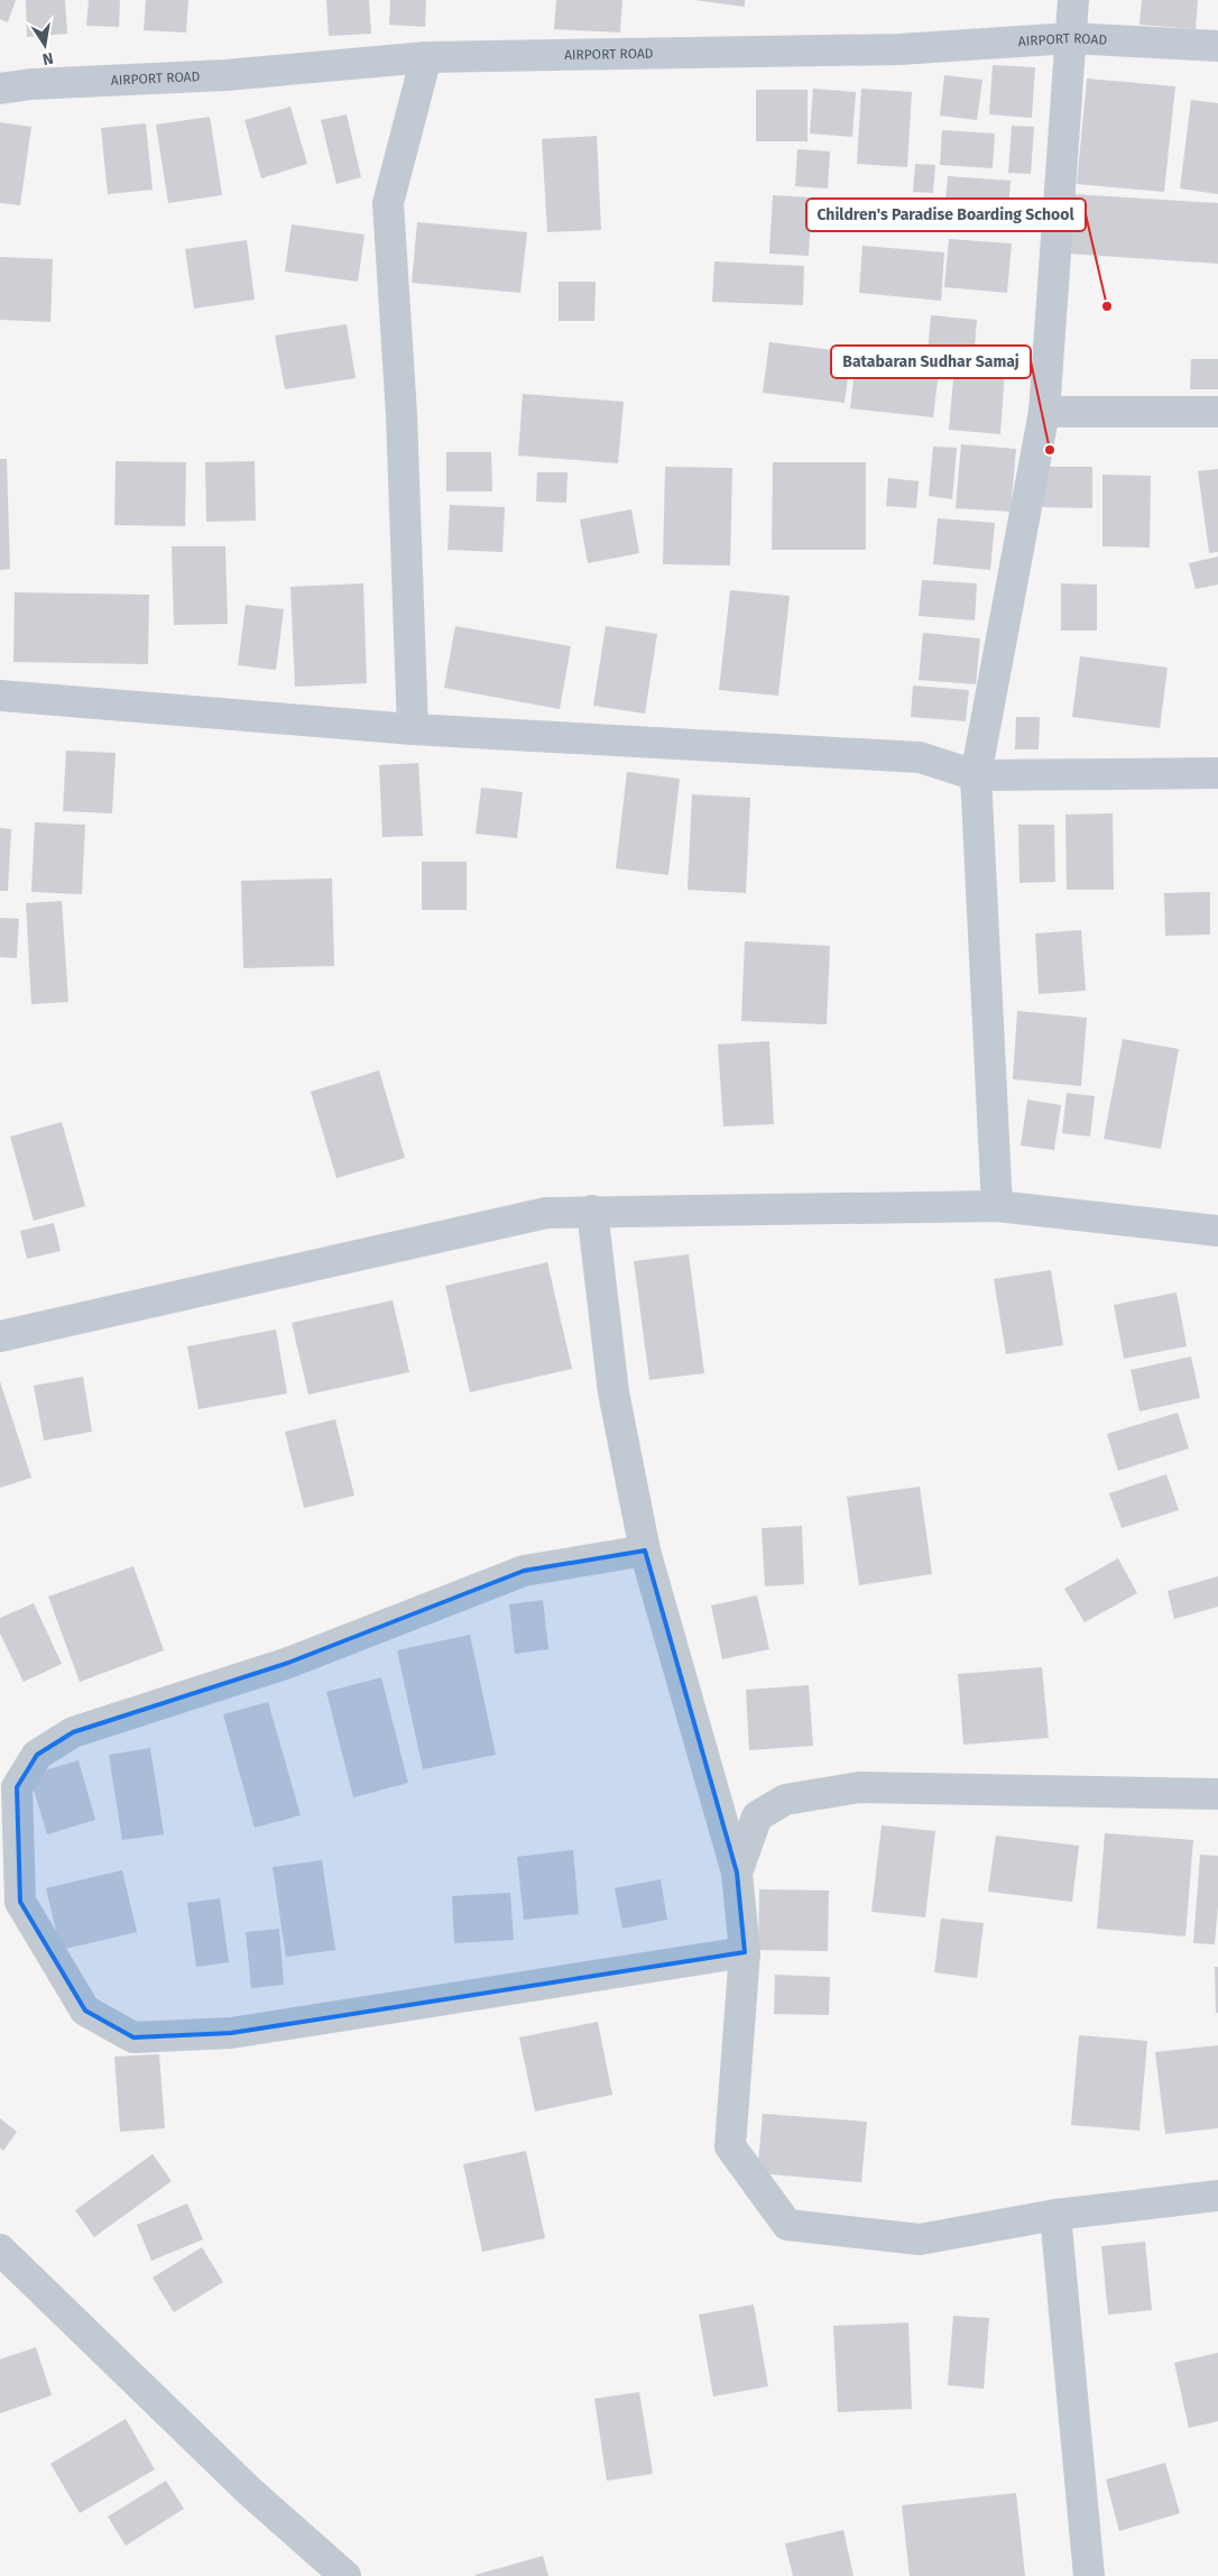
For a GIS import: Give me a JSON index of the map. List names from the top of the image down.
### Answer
{
  "streets": {
    "street": ["AIRPORT ROAD"]
  },
  "places": ["Children's Paradise Boarding School", "Batabaran Sudhar Samaj"],
  "north": "bottom"
}
